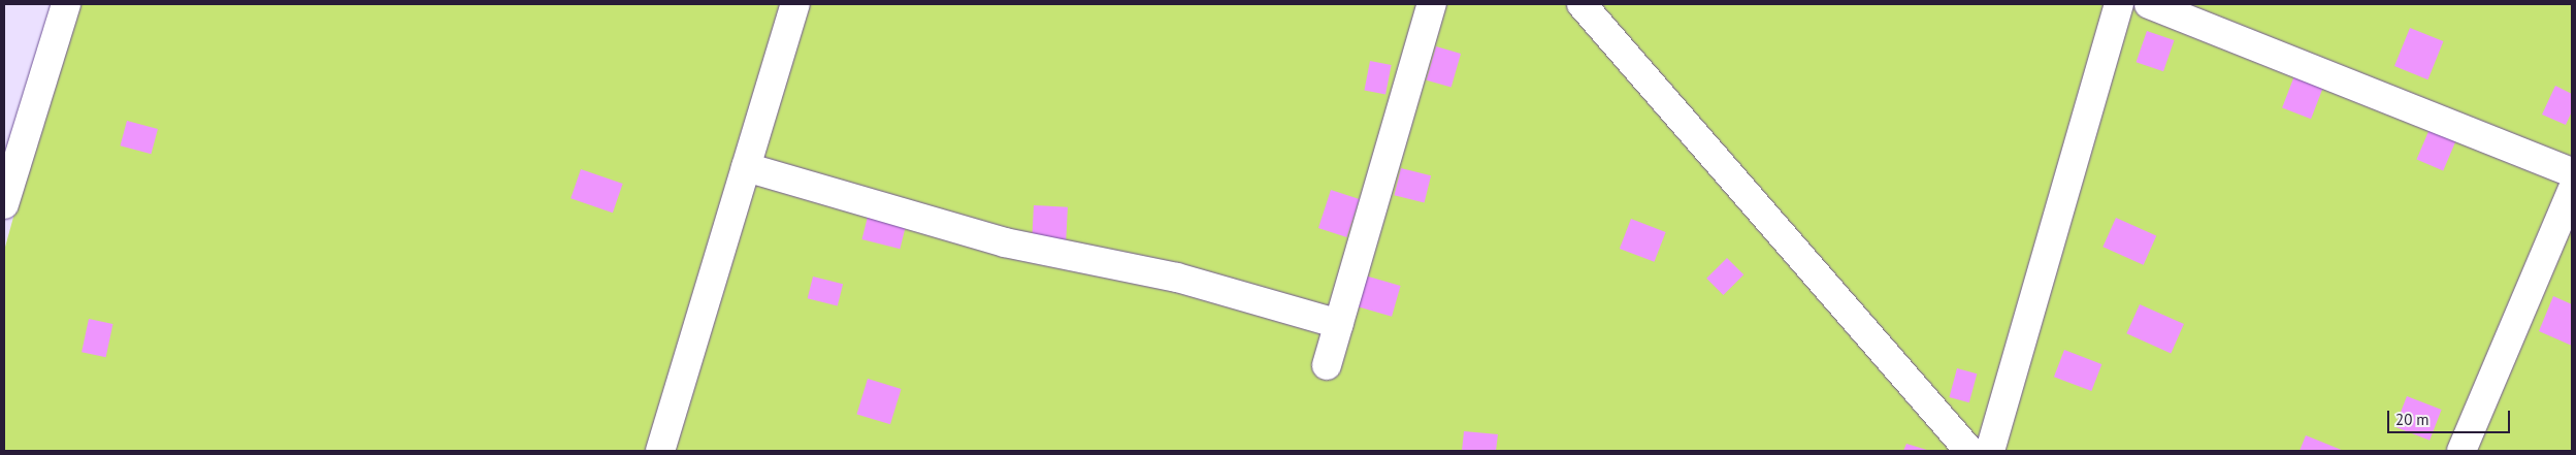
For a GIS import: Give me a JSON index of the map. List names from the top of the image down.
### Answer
{
  "scale_bar": "20 m"
}
